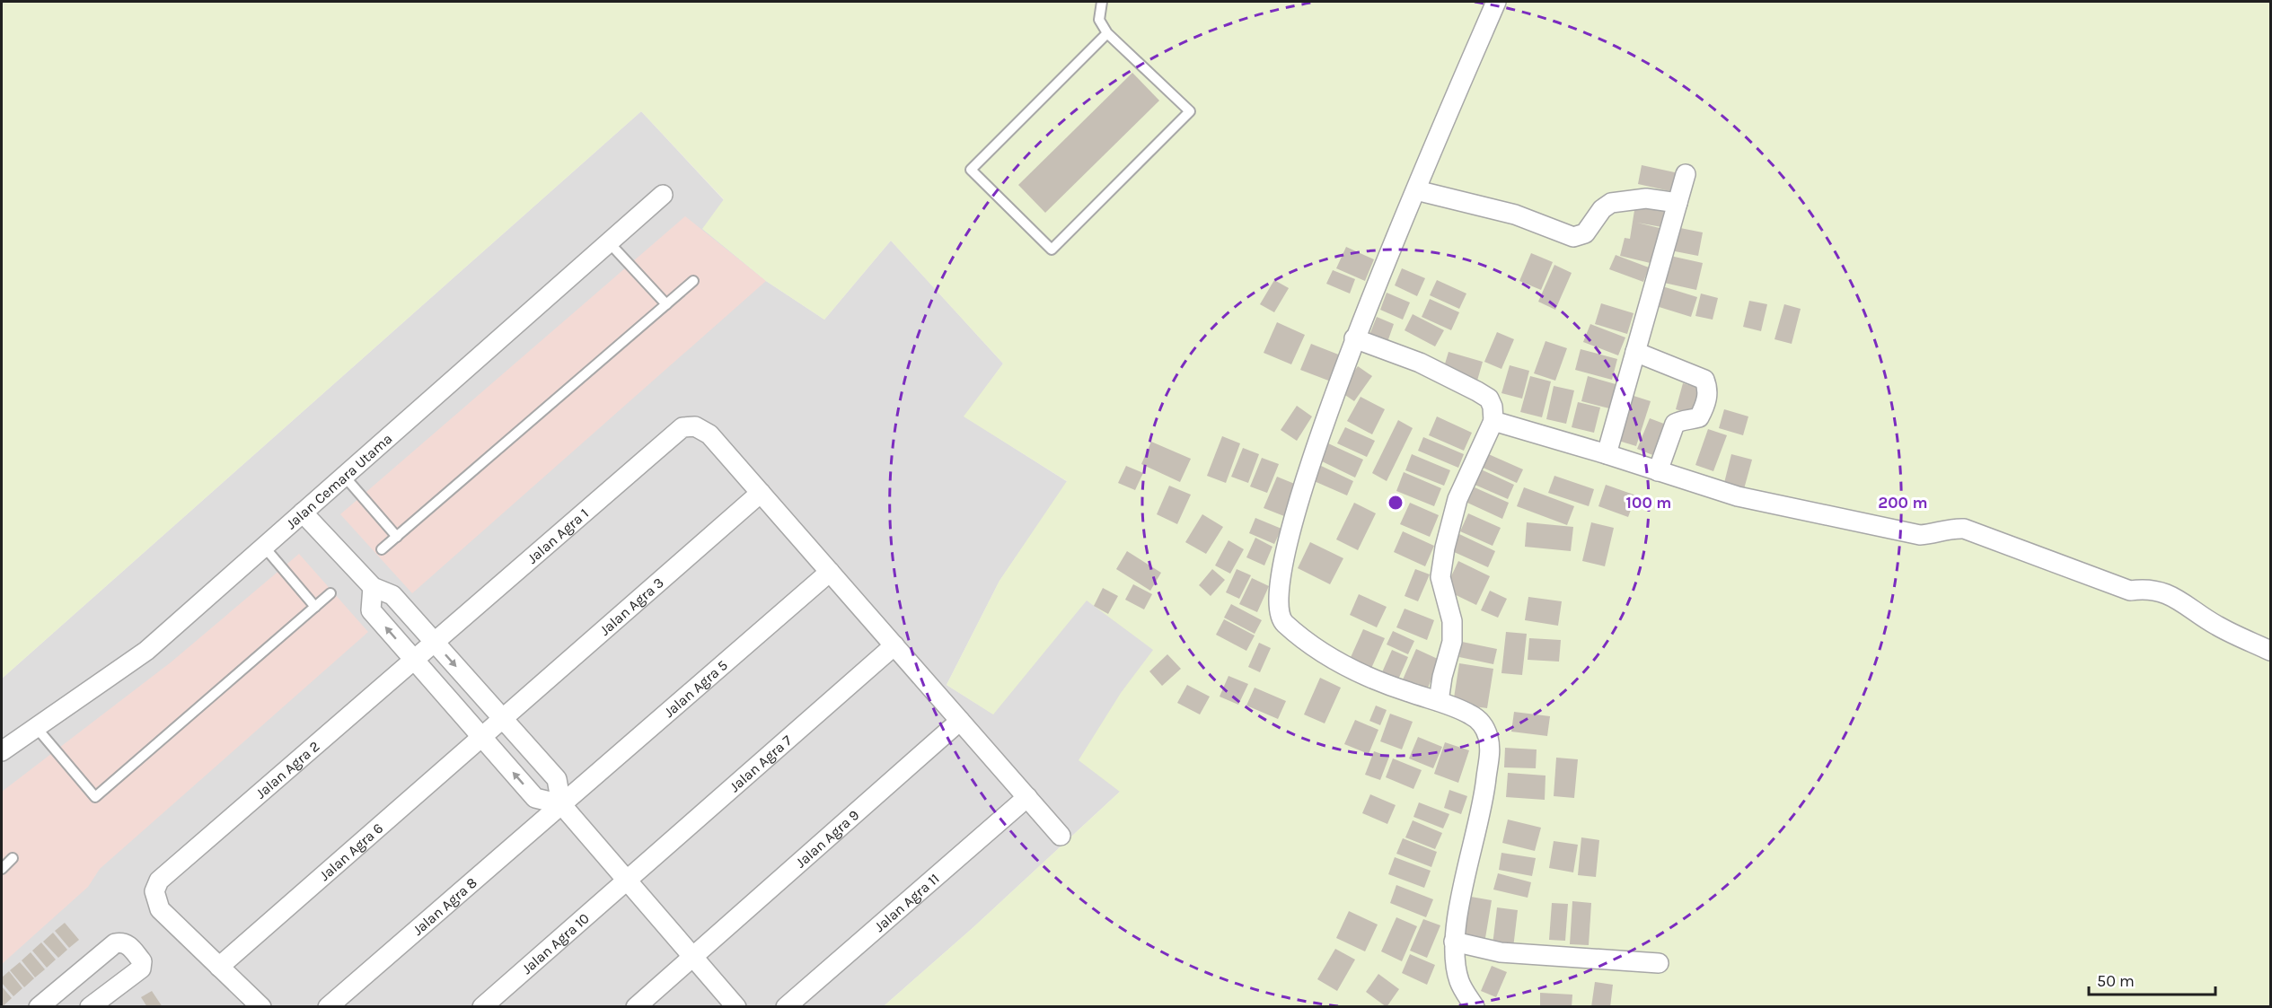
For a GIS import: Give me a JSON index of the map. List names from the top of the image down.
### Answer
{
  "streets": {
    "street": [
      "Jalan Cemara Utama",
      "Jalan Agra 1",
      "Jalan Agra 3",
      "Jalan Agra 5",
      "Jalan Agra 7",
      "Jalan Agra 2",
      "Jalan Agra 9",
      "Jalan Agra 6",
      "Jalan Agra 11",
      "Jalan Agra 8",
      "Jalan Agra 10"
    ]
  },
  "crossings": [
    ["Jalan Agra 1", "Jalan Agra 3"],
    ["Jalan Agra 1", "Jalan Agra 2"],
    ["Jalan Agra 3", "Jalan Agra 6"],
    ["Jalan Agra 5", "Jalan Agra 8"],
    ["Jalan Agra 7", "Jalan Agra 10"],
    ["Jalan Agra 2", "Jalan Agra 6"]
  ],
  "scale_bar": "50 m",
  "rings": ["100 m", "200 m"]
}
